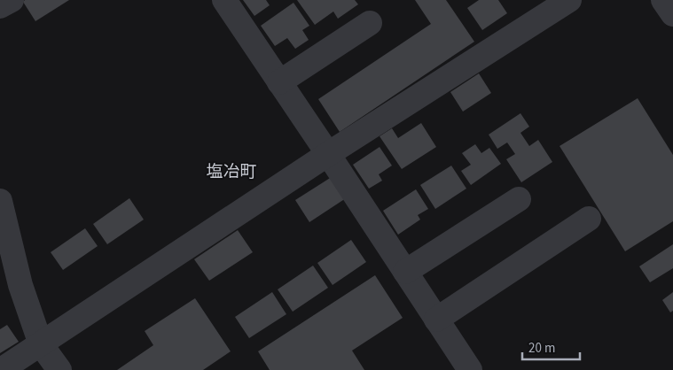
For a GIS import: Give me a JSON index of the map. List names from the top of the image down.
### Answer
{
  "districts": ["塩冶町"],
  "scale_bar": "20 m"
}
